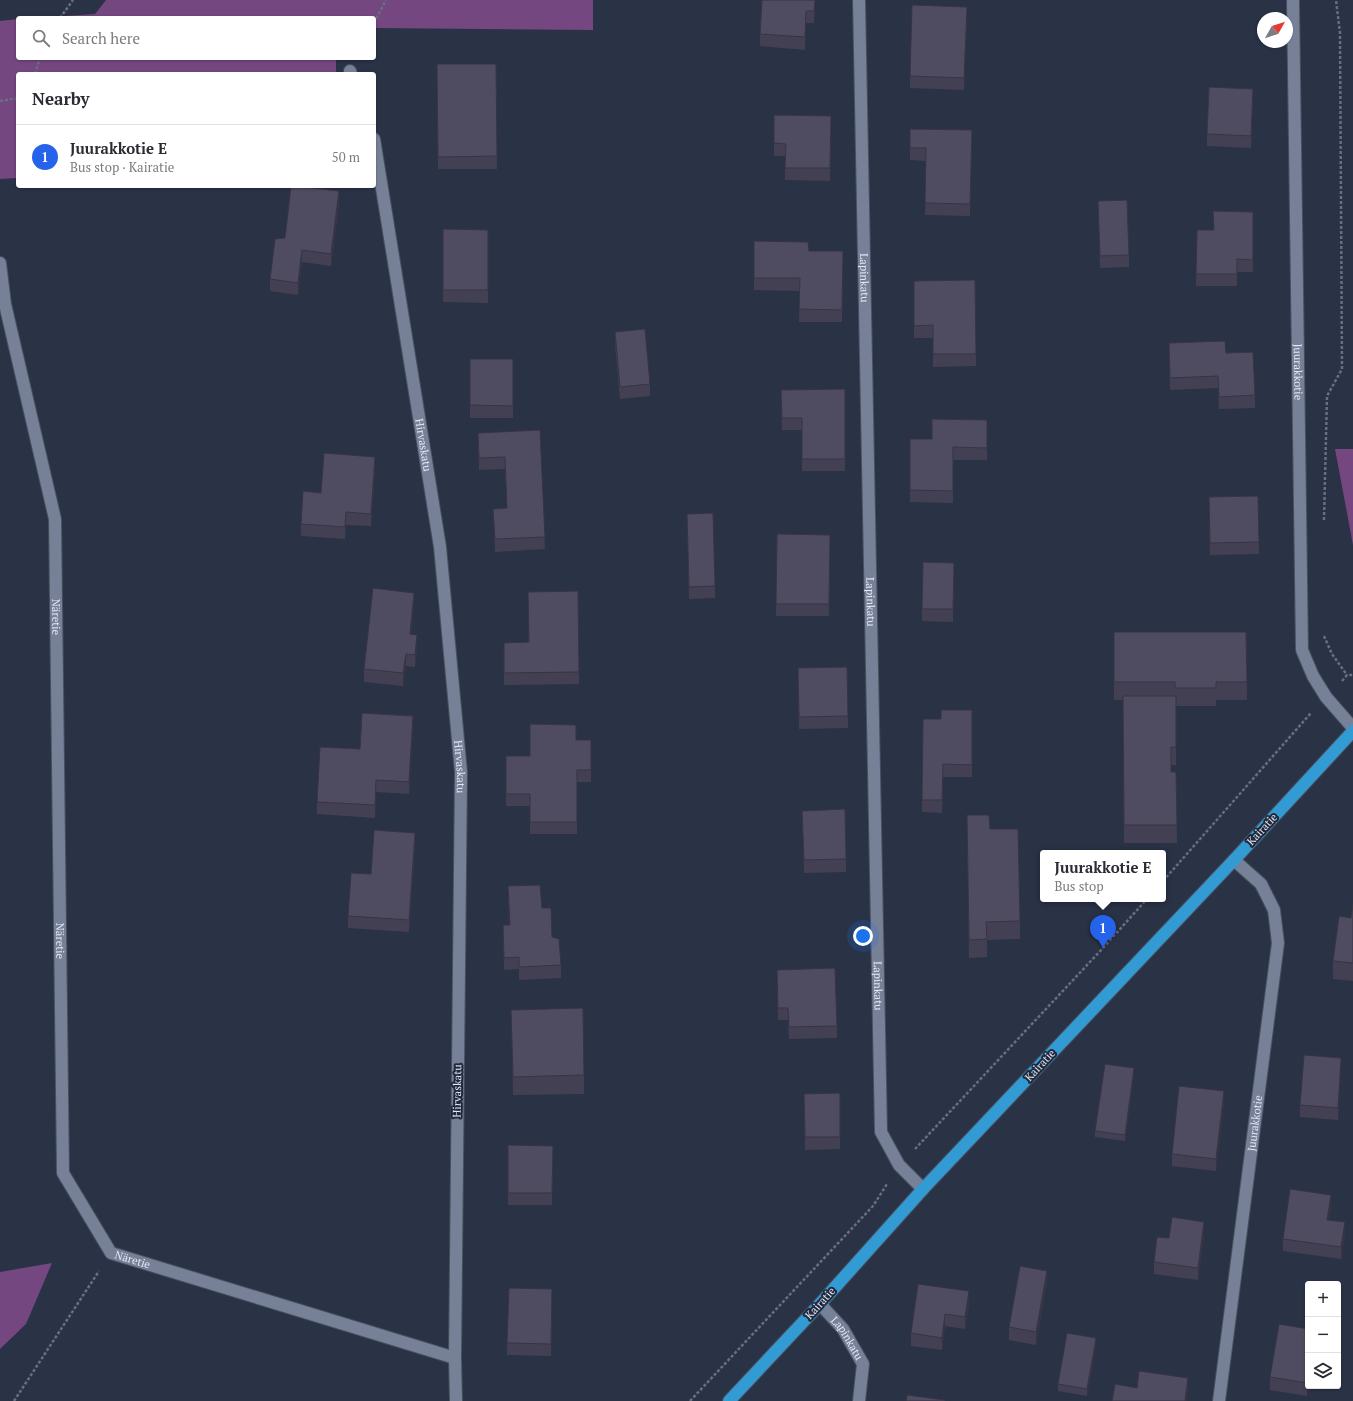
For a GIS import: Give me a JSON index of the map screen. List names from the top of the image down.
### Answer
{
  "streets": {
    "main road": ["Kairatie"],
    "street": [
      "Lapinkatu",
      "Juurakkotie",
      "Hirvaskatu",
      "Näretie"
    ]
  },
  "crossings": [
    ["Lapinkatu", "Kairatie"],
    ["Juurakkotie", "Kairatie"],
    ["Hirvaskatu", "Näretie"]
  ],
  "north": "top right",
  "page": {
    "search": "Search here",
    "heading": "Nearby",
    "list": [
      {
        "mark": "1",
        "name": "Juurakkotie E",
        "note": "Bus stop · Kairatie",
        "value": "50 m"
      }
    ],
    "popup": ["Juurakkotie E", "Bus stop"],
    "pins": "1",
    "map_buttons": ["+", "−"]
  }
}
